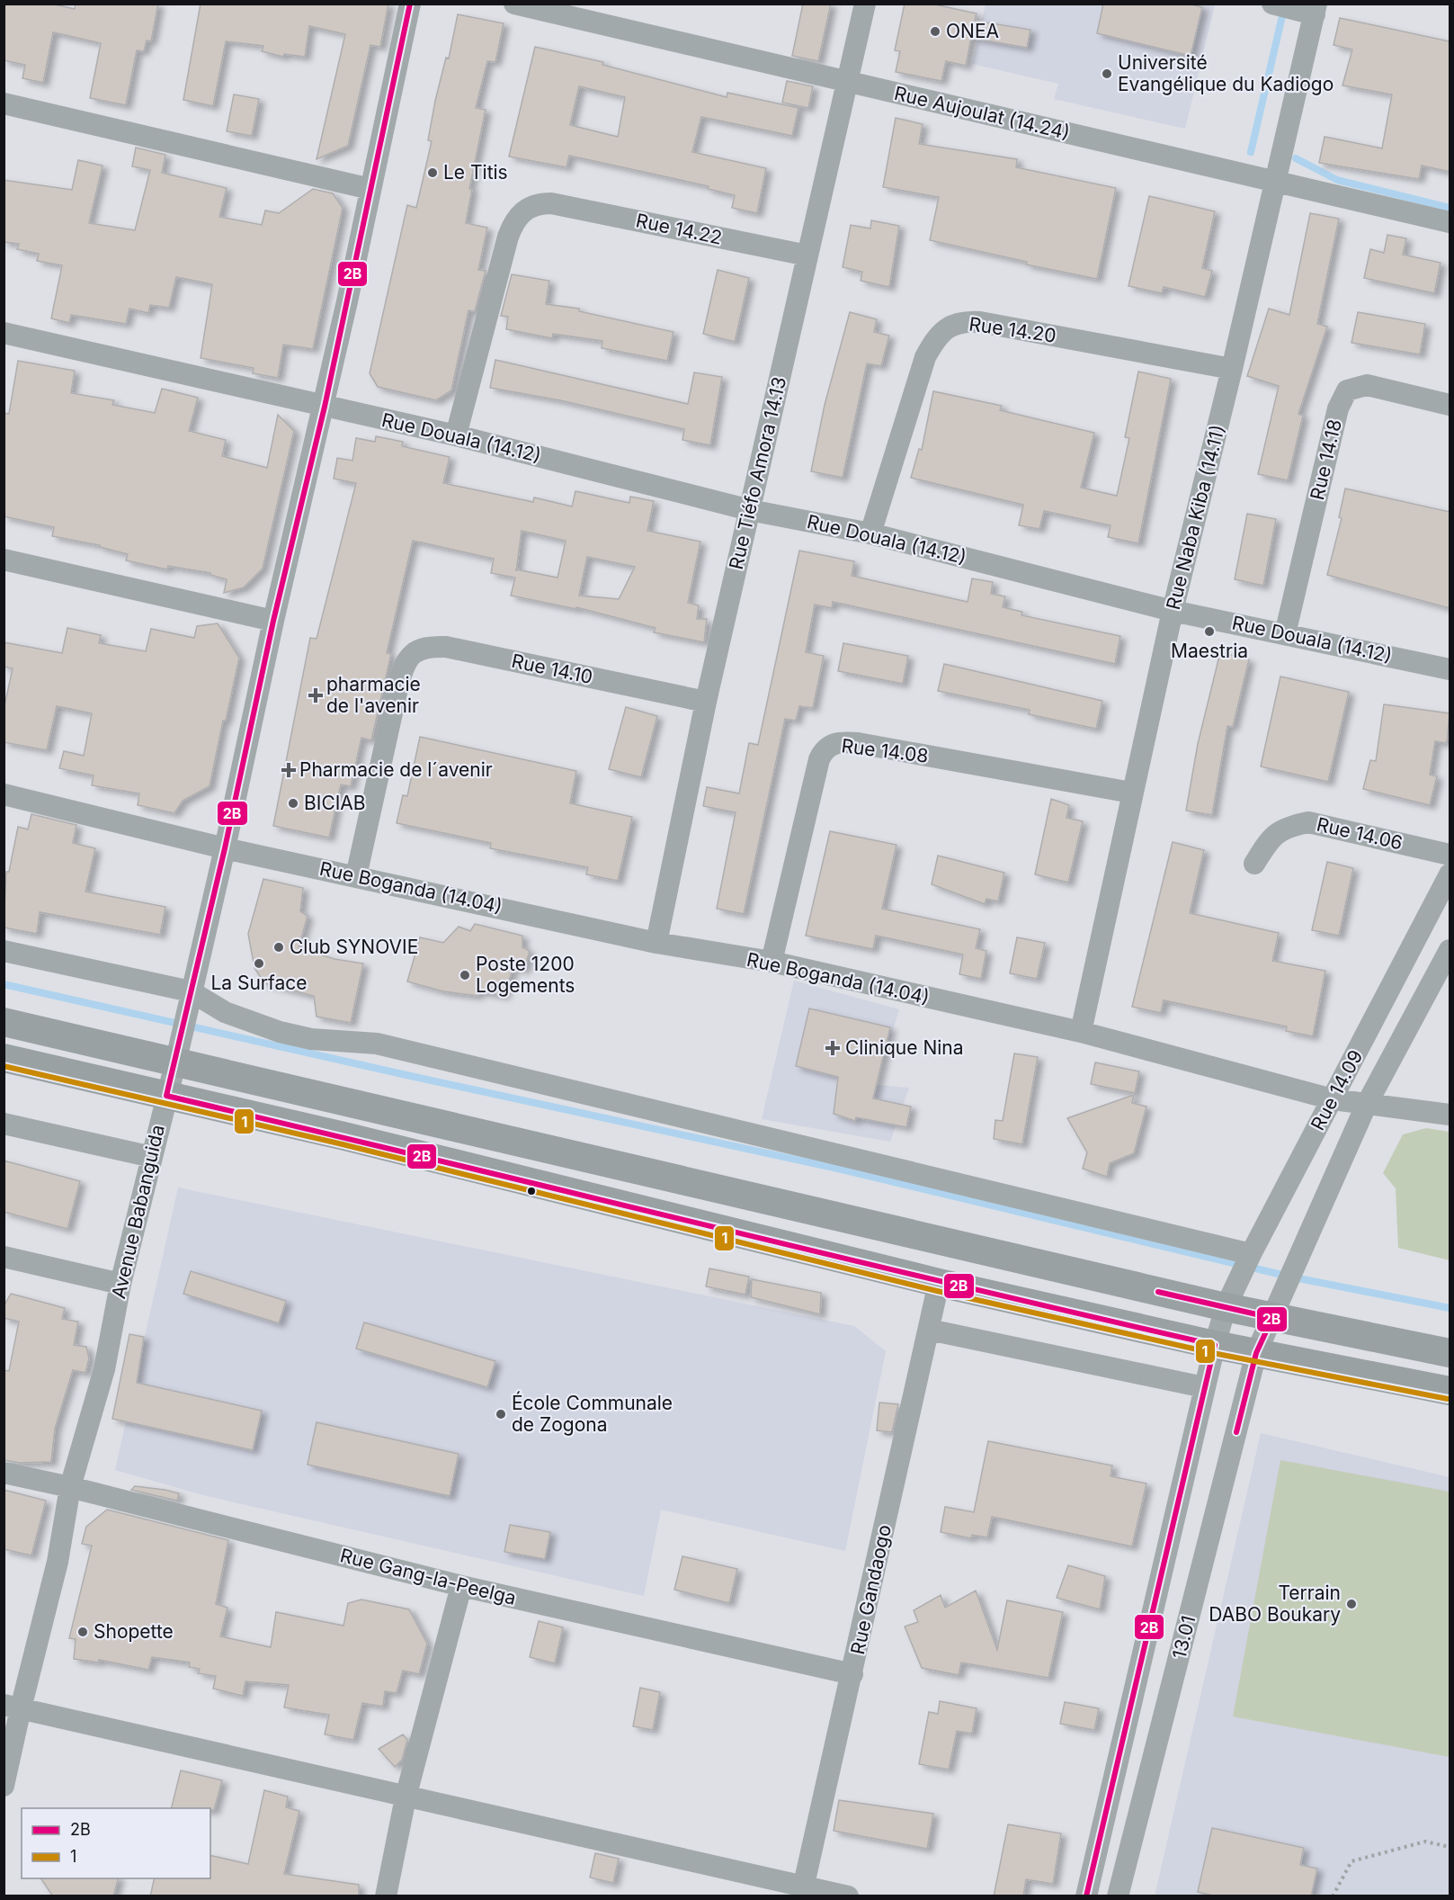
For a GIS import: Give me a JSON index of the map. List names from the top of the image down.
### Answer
{
  "streets": {
    "street": [
      "Rue Aujoulat (14.24)",
      "Rue 14.22",
      "Rue 14.20",
      "Rue Douala (14.12)",
      "Rue 14.18",
      "Rue Tiéfo Amora 14.13",
      "Rue Naba Kiba (14.11)",
      "Rue 14.10",
      "Rue 14.08",
      "Rue 14.06",
      "Rue Boganda (14.04)",
      "Rue 14.09",
      "Avenue Babanguida",
      "Rue Gang-la-Peelga",
      "Rue Gandaogo",
      "13.01"
    ]
  },
  "crossings": [
    ["Rue Aujoulat (14.24)", "Rue Tiéfo Amora 14.13"],
    ["Rue Aujoulat (14.24)", "Rue Naba Kiba (14.11)"],
    ["Rue 14.22", "Rue Douala (14.12)"],
    ["Rue 14.22", "Rue Tiéfo Amora 14.13"],
    ["Rue 14.20", "Rue Douala (14.12)"],
    ["Rue 14.20", "Rue Naba Kiba (14.11)"],
    ["Rue Douala (14.12)", "Rue 14.18"],
    ["Rue Douala (14.12)", "Rue Tiéfo Amora 14.13"],
    ["Rue Douala (14.12)", "Rue Naba Kiba (14.11)"],
    ["Rue Douala (14.12)", "Avenue Babanguida"],
    ["Rue Tiéfo Amora 14.13", "Rue 14.10"],
    ["Rue Tiéfo Amora 14.13", "Rue Boganda (14.04)"],
    ["Rue Naba Kiba (14.11)", "Rue 14.08"],
    ["Rue Naba Kiba (14.11)", "Rue Boganda (14.04)"],
    ["Rue 14.10", "Rue Boganda (14.04)"],
    ["Rue 14.08", "Rue Boganda (14.04)"],
    ["Rue Boganda (14.04)", "Rue 14.09"],
    ["Rue Boganda (14.04)", "Avenue Babanguida"],
    ["Rue 14.09", "13.01"],
    ["Avenue Babanguida", "Rue Gang-la-Peelga"],
    ["Rue Gang-la-Peelga", "Rue Gandaogo"]
  ],
  "places": {
    "other": [
      "ONEA",
      "Université Evangélique du Kadiogo",
      "Le Titis",
      "Maestria",
      "BICIAB",
      "Club SYNOVIE",
      "La Surface",
      "Poste 1200 Logements",
      "École Communale de Zogona",
      "Terrain DABO Boukary",
      "Shopette"
    ],
    "health": ["pharmacie de l'avenir", "Pharmacie de l´avenir", "Clinique Nina"]
  },
  "lines": ["transit line 2B", "transit line 1"],
  "legend": ["2B", "1"]
}
